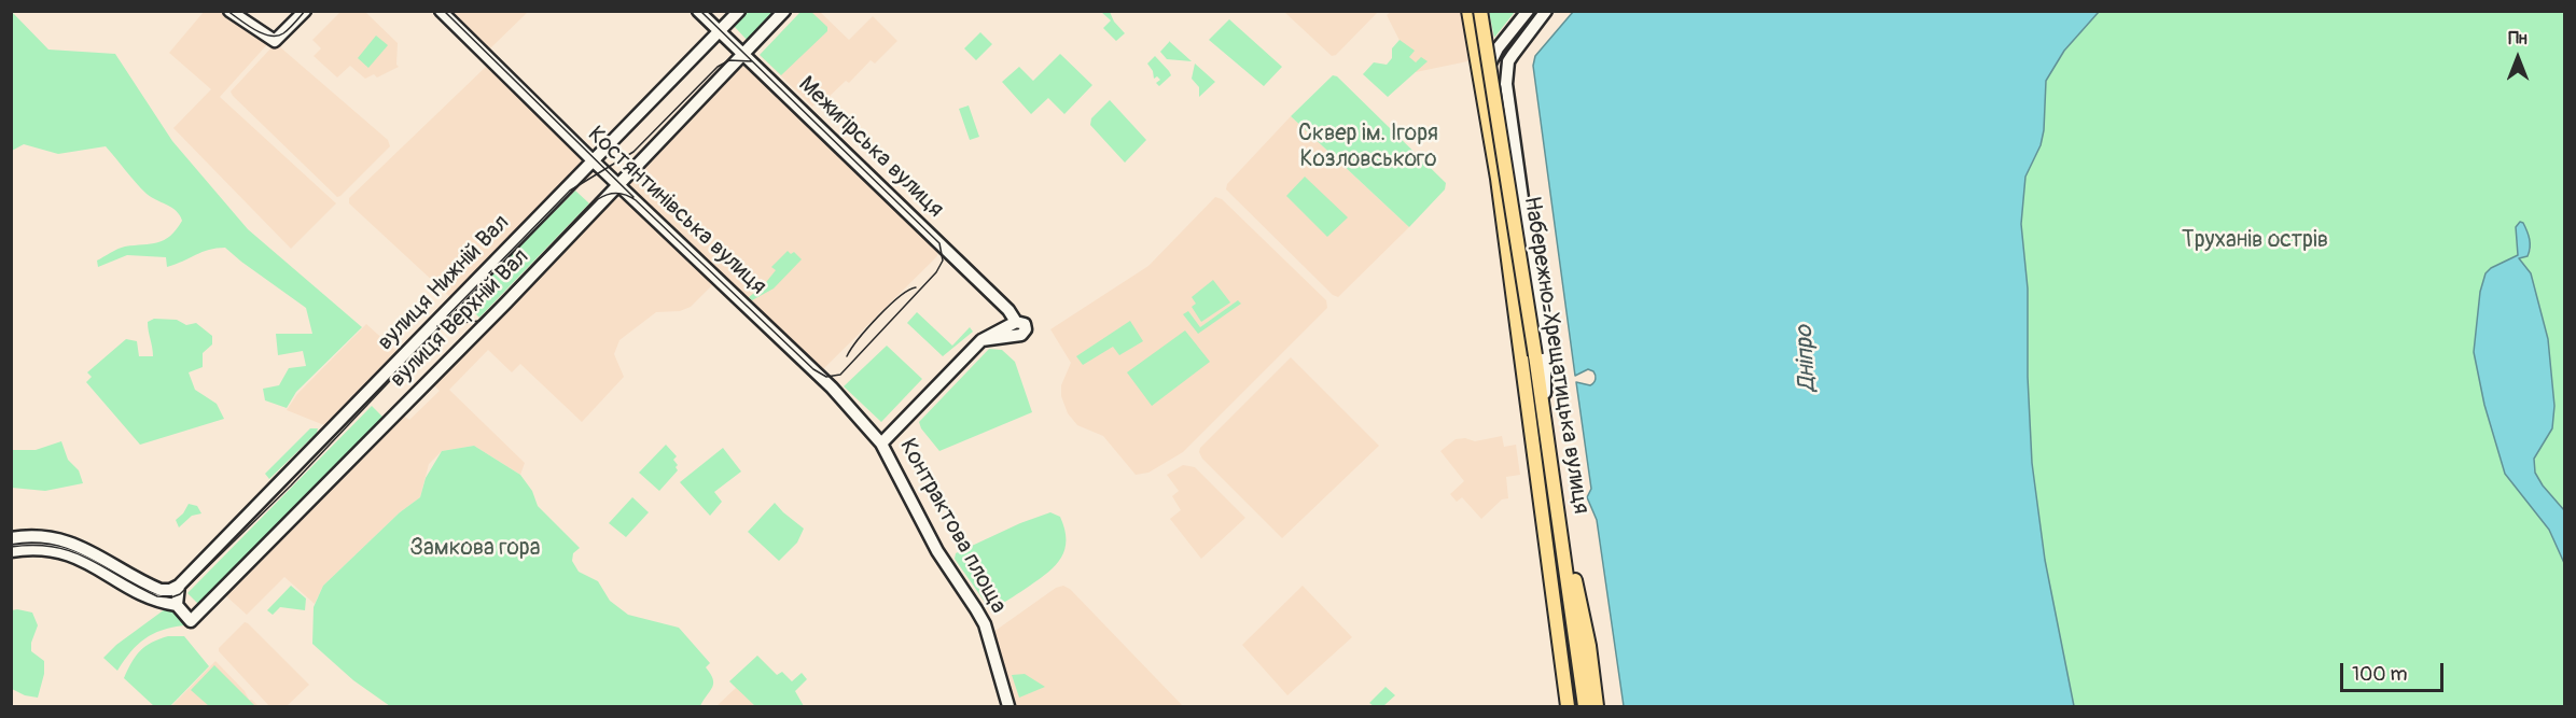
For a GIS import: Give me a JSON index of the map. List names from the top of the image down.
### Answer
{
  "streets": {
    "main road": [
      "Межигірська вулиця",
      "Костянтинівська вулиця",
      "вулиця Нижній Вал",
      "вулиця Верхній Вал",
      "Набережно-Хрещатицька вулиця",
      "Контрактова площа"
    ]
  },
  "crossings": [
    ["Межигірська вулиця", "вулиця Нижній Вал"],
    ["Межигірська вулиця", "вулиця Верхній Вал"],
    ["Межигірська вулиця", "Контрактова площа"],
    ["Костянтинівська вулиця", "вулиця Нижній Вал"],
    ["Костянтинівська вулиця", "вулиця Верхній Вал"],
    ["Костянтинівська вулиця", "Контрактова площа"]
  ],
  "water": ["Дніпро"],
  "parks": ["Сквер ім. Ігоря Козловського", "Труханів острів", "Замкова гора"],
  "scale_bar": "100 m",
  "north": "top"
}
